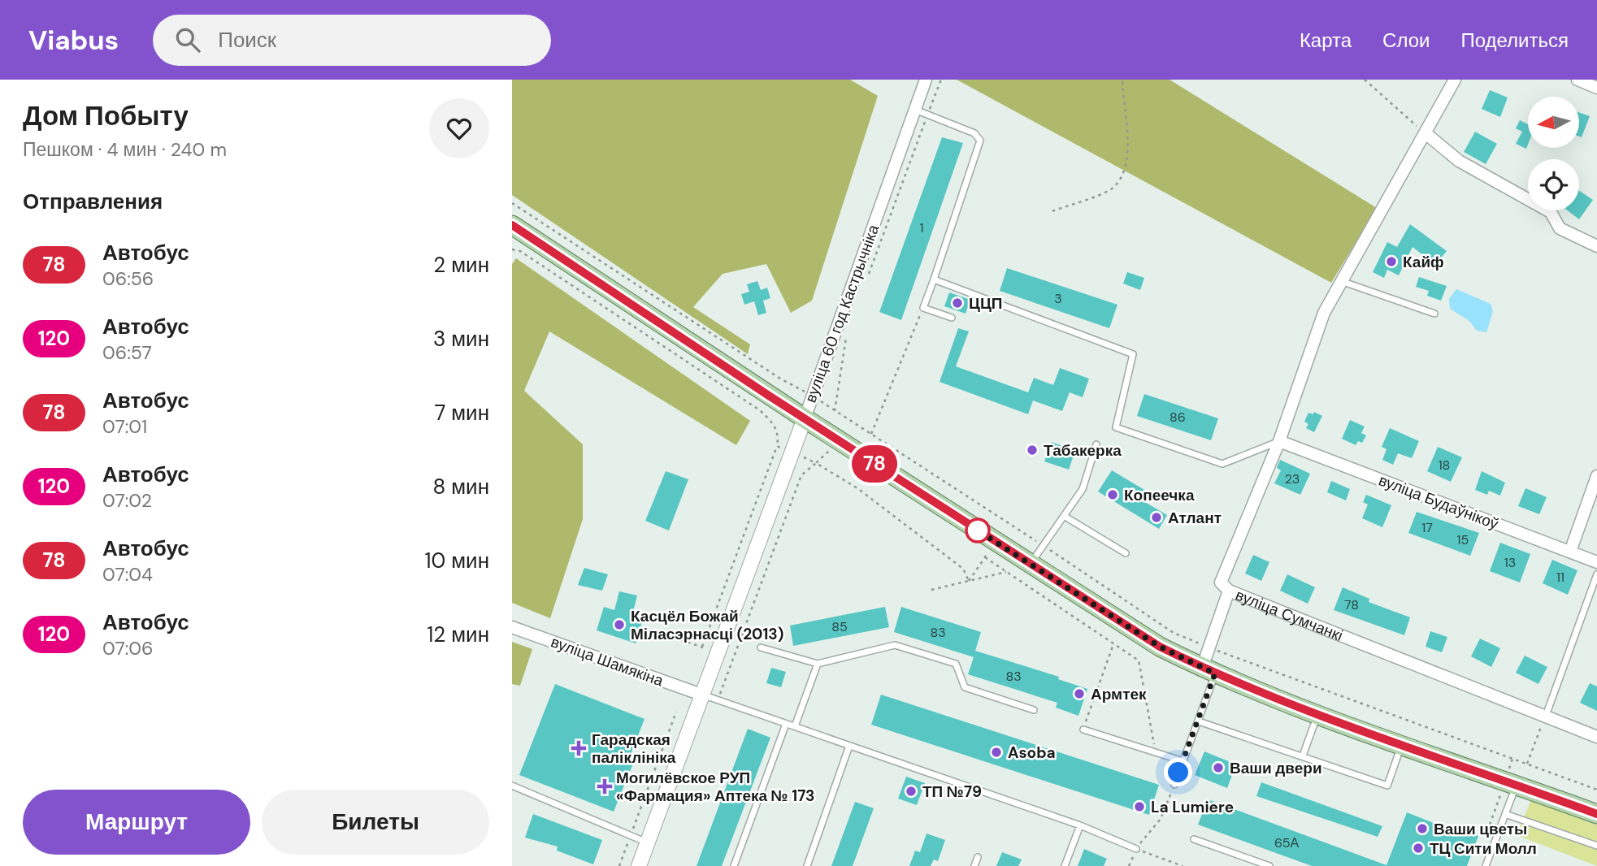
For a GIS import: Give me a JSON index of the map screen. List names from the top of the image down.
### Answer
{
  "streets": {
    "street": [
      "вуліца 60 год Кастрычніка",
      "вуліца Будаўнікоў",
      "вуліца Сумчанкі",
      "вуліца Шамякіна"
    ]
  },
  "crossings": [
    ["вуліца 60 год Кастрычніка", "вуліца Шамякіна"],
    ["вуліца Будаўнікоў", "вуліца Сумчанкі"]
  ],
  "places": {
    "other": [
      "Кайф",
      "ЦЦП",
      "Табакерка",
      "Копеечка",
      "Атлант",
      "Касцёл Божай Міласэрнасці (2013)",
      "Армтек",
      "Asoba",
      "Ваши двери",
      "ТП №79",
      "La Lumiere",
      "Ваши цветы",
      "ТЦ Сити Молл"
    ],
    "health": ["Гарадская паліклініка", "Могилёвское РУП «Фармация» Аптека № 173"]
  },
  "lines": ["bus line 78"],
  "house_numbers": [
    "1",
    "3",
    "86",
    "18",
    "23",
    "17",
    "15",
    "13",
    "11",
    "78",
    "85",
    "83",
    "83",
    "65А"
  ],
  "north": "left",
  "page": {
    "header": "Viabus",
    "search": "Поиск",
    "nav": ["Карта", "Слои", "Поделиться"],
    "heading": [
      ["Дом Побыту", "Пешком · 4 мин · 240 m"],
      "Отправления"
    ],
    "on_map": "78",
    "list": [
      {
        "mark": "78",
        "name": "Автобус",
        "note": "06:56",
        "value": "2 мин"
      },
      {
        "mark": "120",
        "name": "Автобус",
        "note": "06:57",
        "value": "3 мин"
      },
      {
        "mark": "78",
        "name": "Автобус",
        "note": "07:01",
        "value": "7 мин"
      },
      {
        "mark": "120",
        "name": "Автобус",
        "note": "07:02",
        "value": "8 мин"
      },
      {
        "mark": "78",
        "name": "Автобус",
        "note": "07:04",
        "value": "10 мин"
      },
      {
        "mark": "120",
        "name": "Автобус",
        "note": "07:06",
        "value": "12 мин"
      }
    ],
    "buttons": ["Маршрут", "Билеты"]
  }
}
